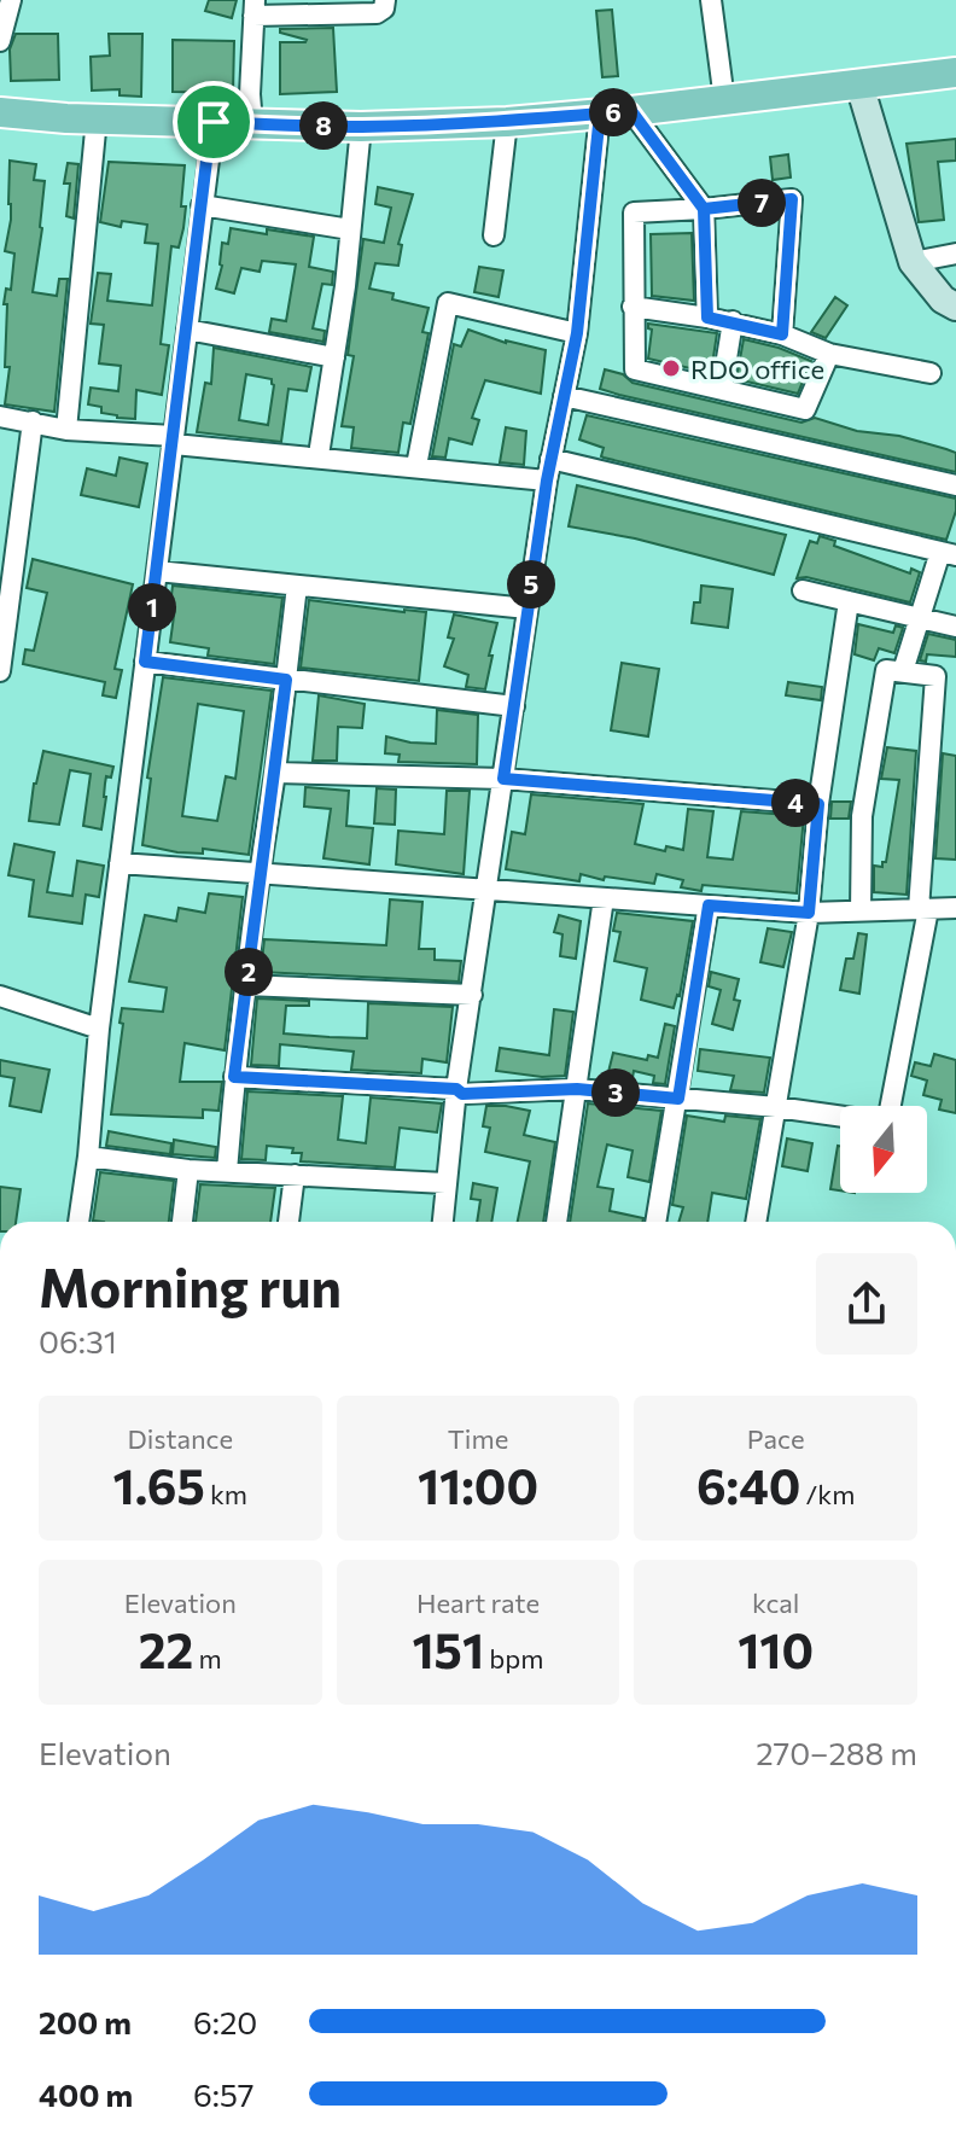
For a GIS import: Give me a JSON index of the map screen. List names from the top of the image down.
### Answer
{
  "places": ["RDO office"],
  "north": "bottom",
  "page": {
    "pins": [
      "6",
      "8",
      "7",
      "5",
      "1",
      "4",
      "2",
      "3"
    ],
    "heading": ["Morning run", "06:31"],
    "stats": [
      ["Distance", "1.65 km"],
      ["Time", "11:00"],
      ["Pace", "6:40 /km"],
      ["Elevation", "22 m"],
      ["Heart rate", "151 bpm"],
      ["kcal", "110"]
    ],
    "chart": ["Elevation", "270–288 m"],
    "list": [
      {
        "name": "200 m",
        "note": "6:20"
      },
      {
        "name": "400 m",
        "note": "6:57"
      }
    ]
  }
}
